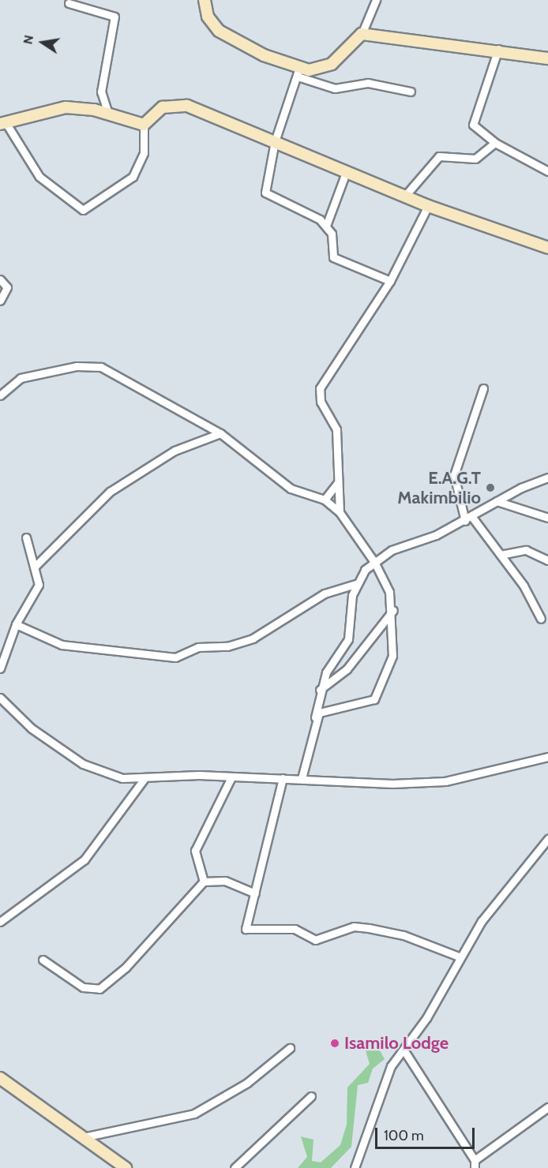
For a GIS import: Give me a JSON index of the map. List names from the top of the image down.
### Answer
{
  "places": ["E.A.G.T Makimbilio", "Isamilo Lodge"],
  "scale_bar": "100 m",
  "north": "left"
}
